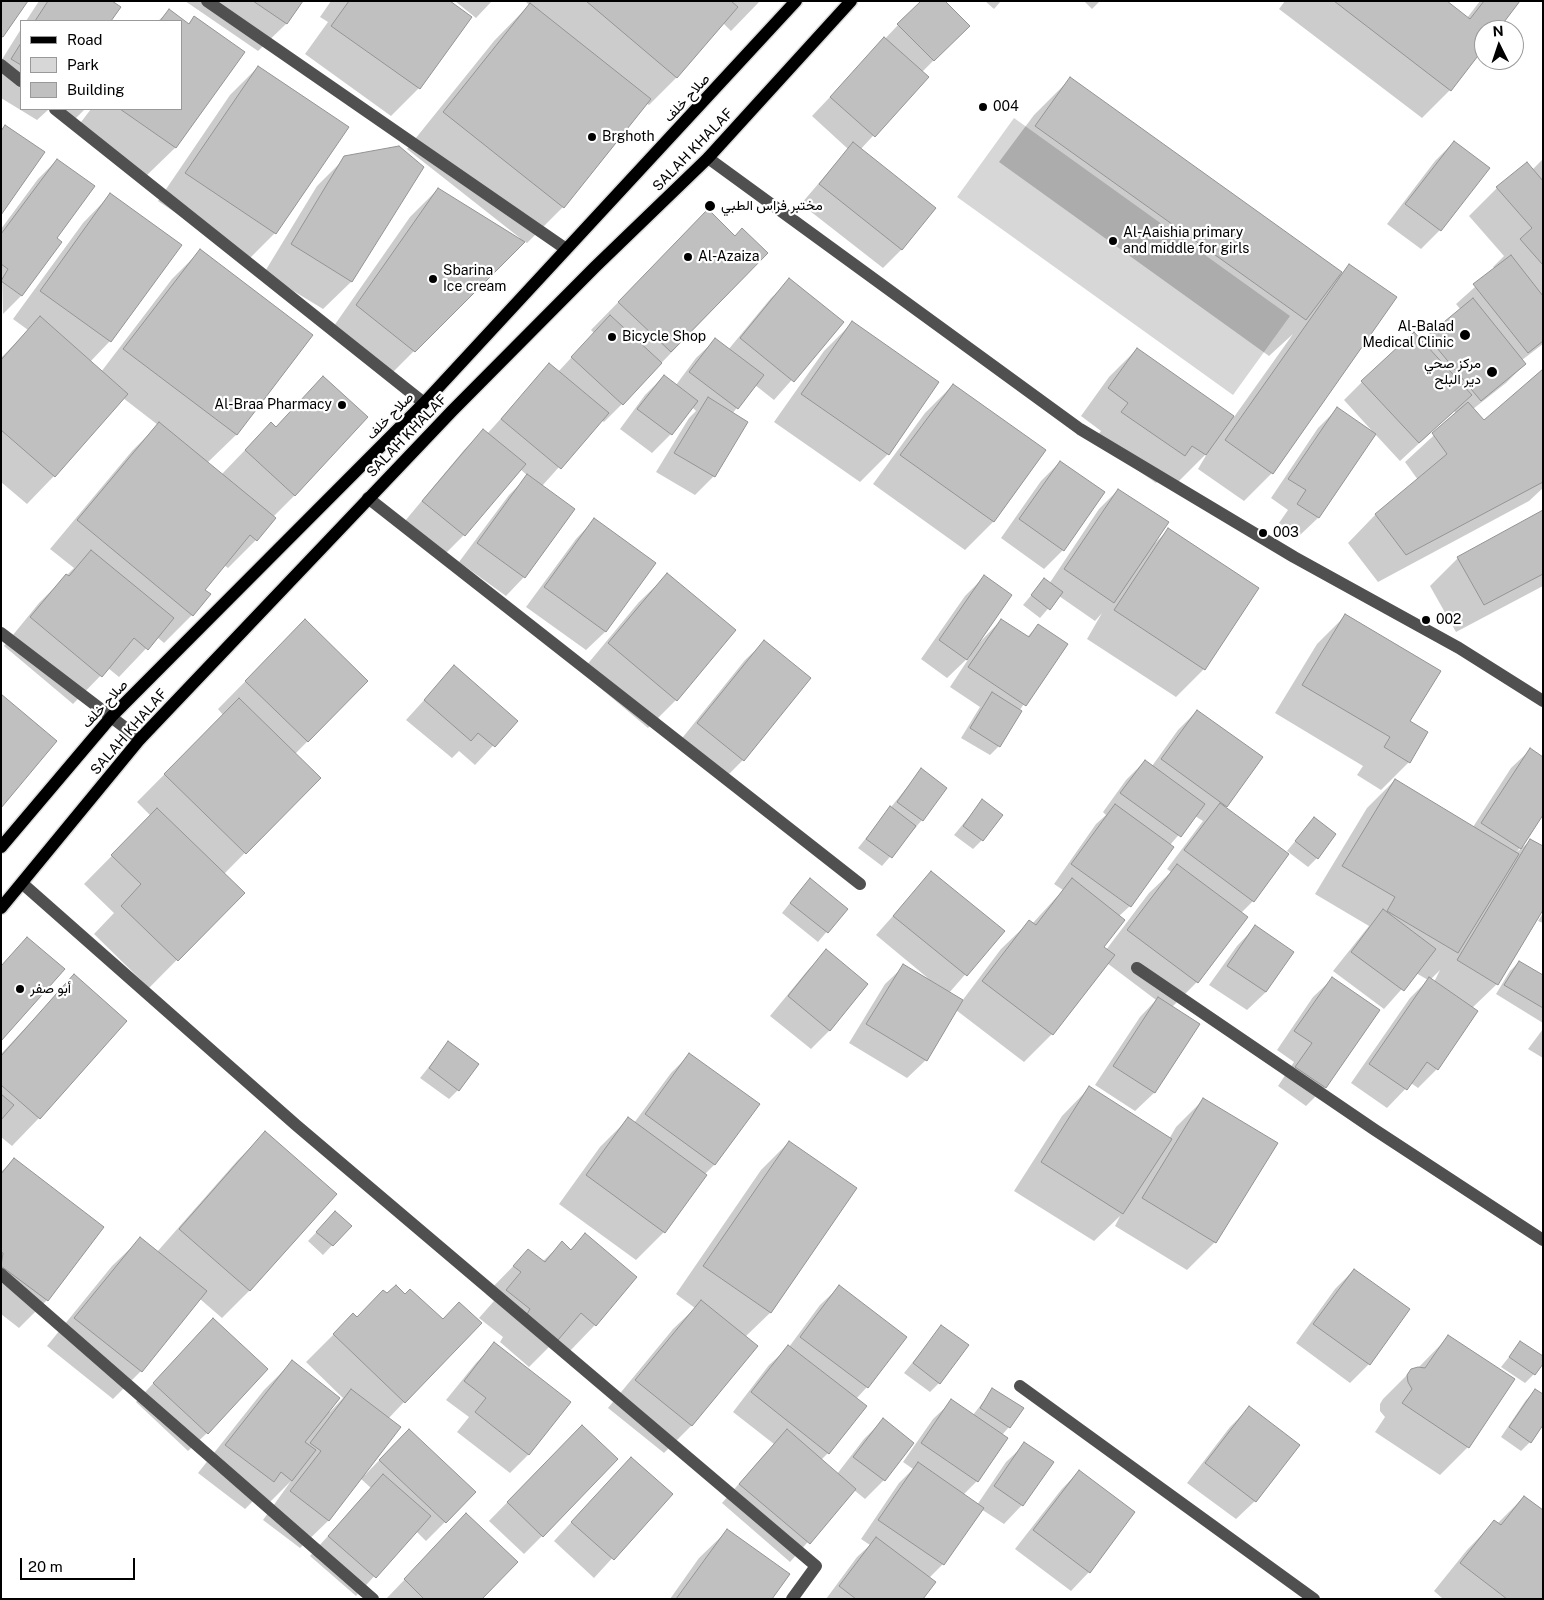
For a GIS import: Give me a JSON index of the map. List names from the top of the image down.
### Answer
{
  "streets": {
    "main road": ["صلاح خلف", "SALAH KHALAF"]
  },
  "places": [
    "004",
    "Brghoth",
    "مختبر فراس الطبي",
    "Al-Aaishia primary and middle for girls",
    "Al-Azaiza",
    "Sbarina Ice cream",
    "Al-Balad Medical Clinic",
    "Bicycle Shop",
    "مركز صحي دير البلح",
    "Al-Braa Pharmacy",
    "003",
    "002",
    "أبو صفر"
  ],
  "legend": ["Road", "Park", "Building"],
  "scale_bar": "20 m",
  "north": "top"
}
